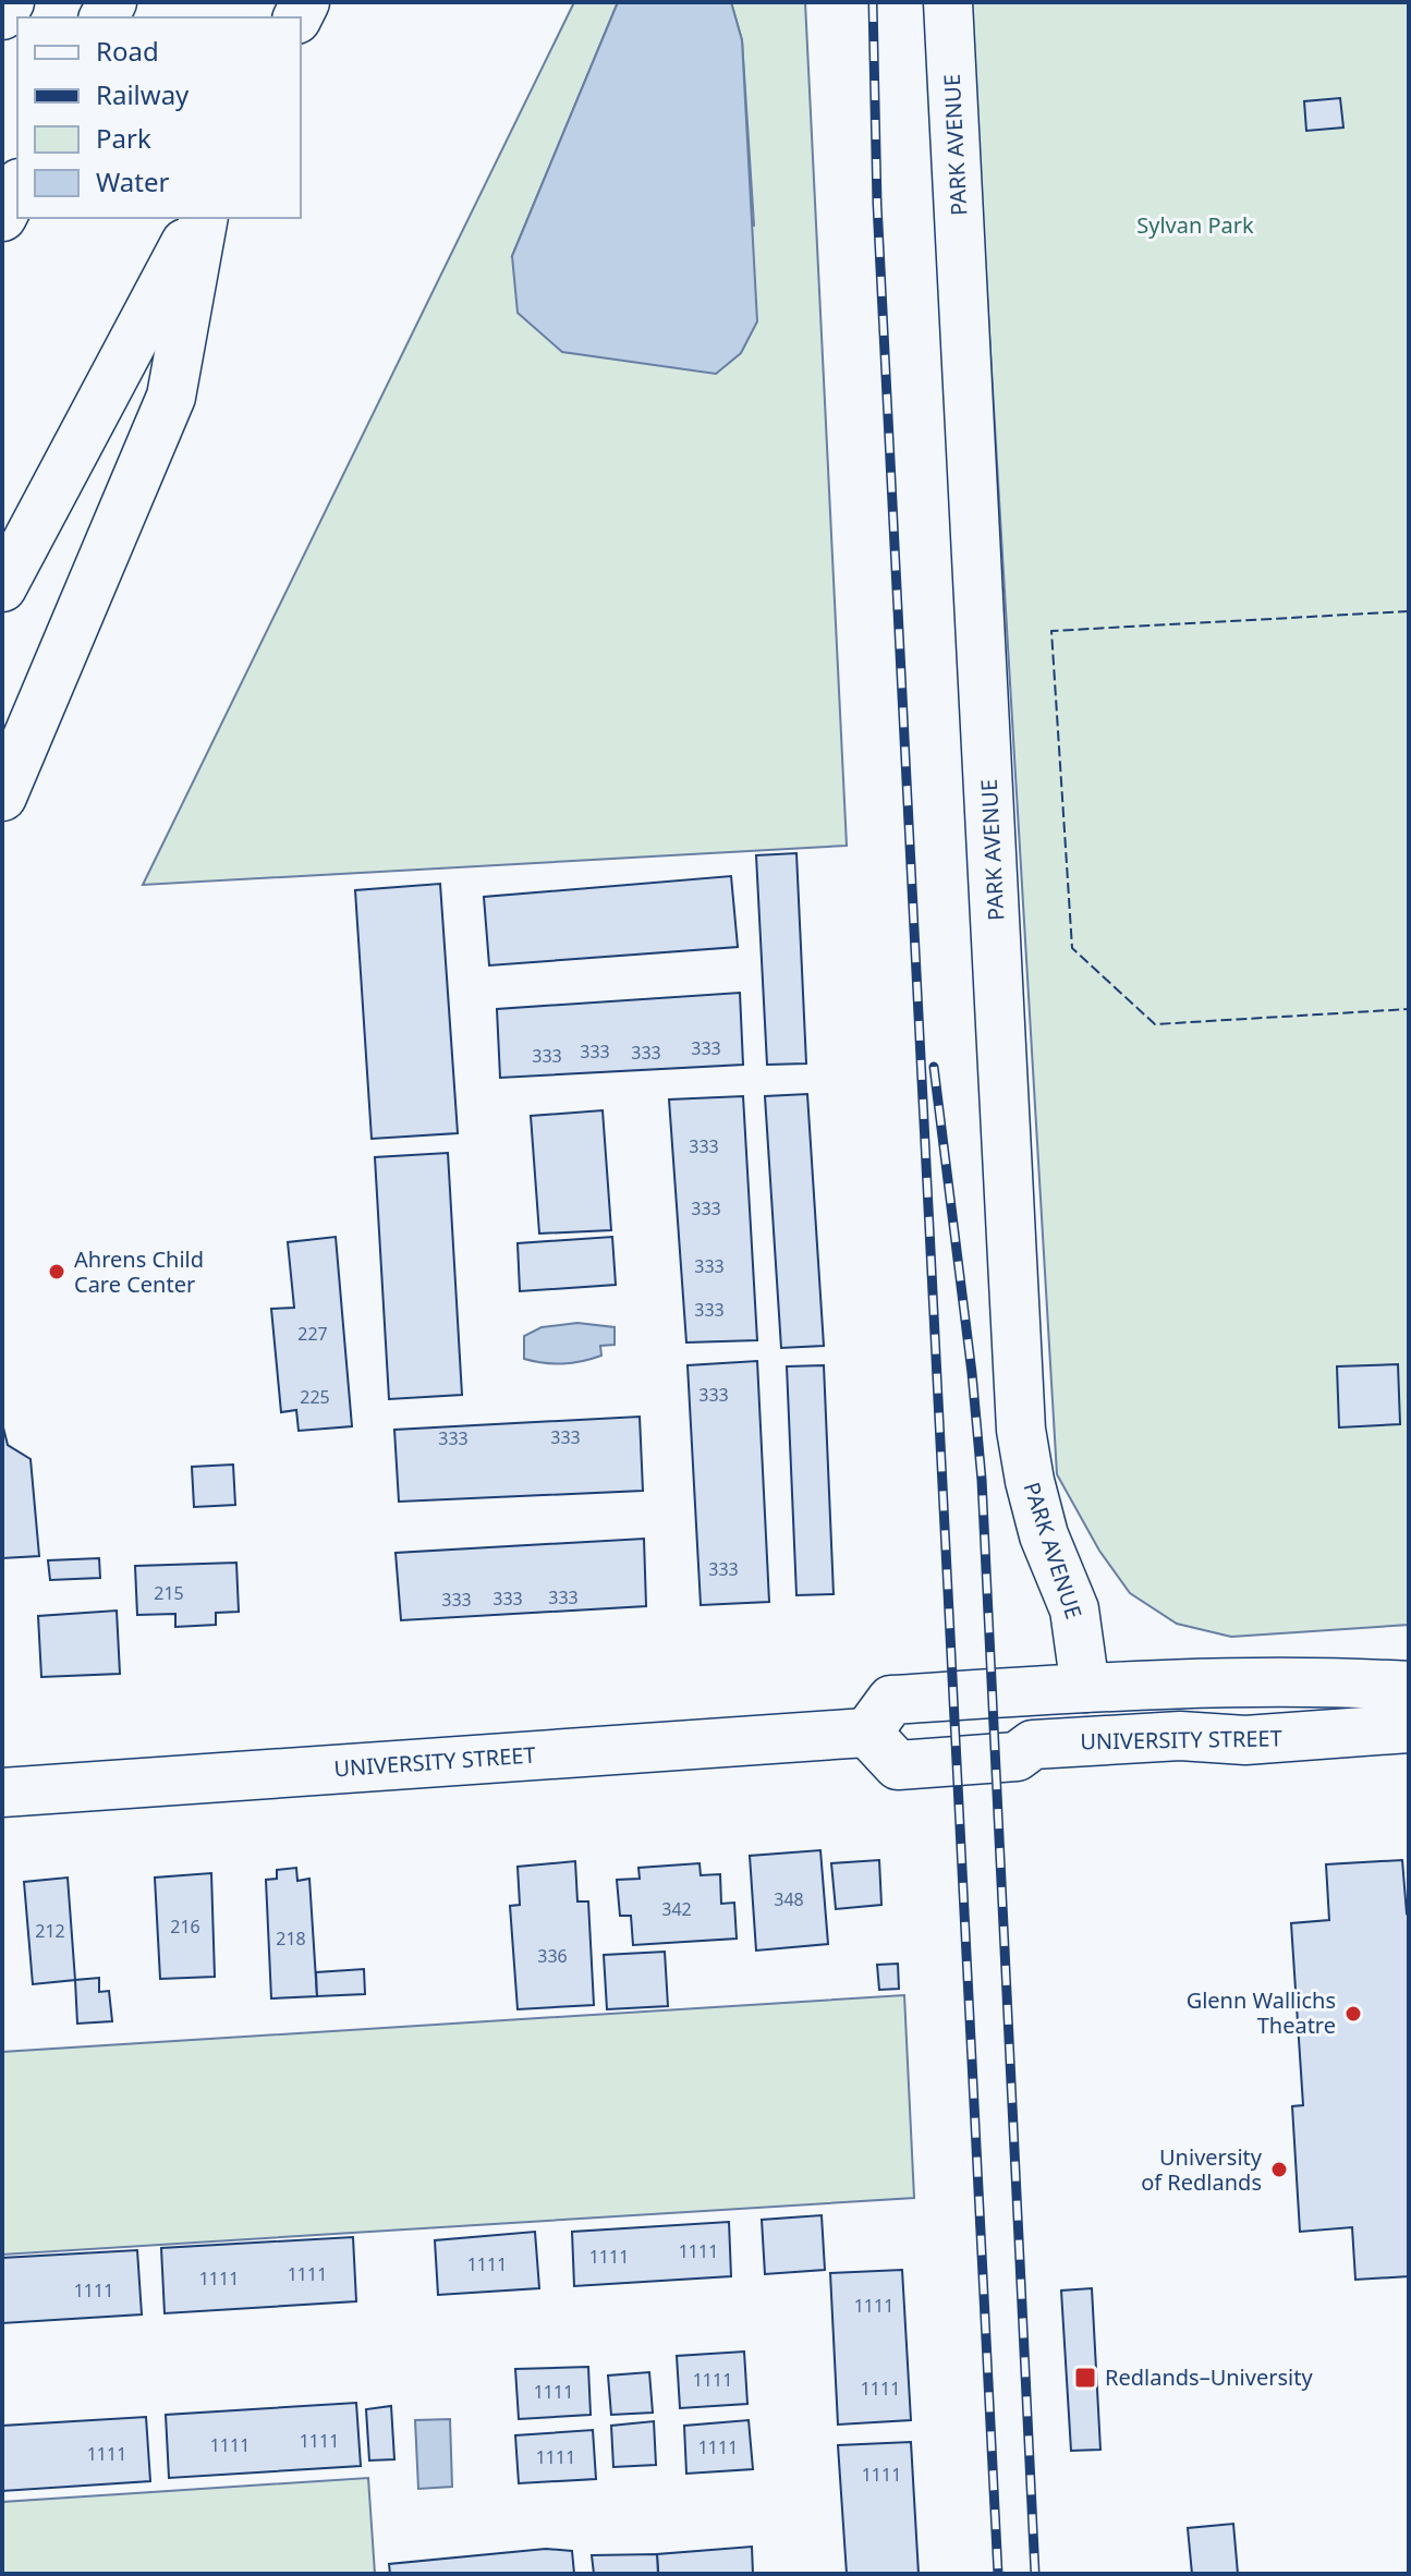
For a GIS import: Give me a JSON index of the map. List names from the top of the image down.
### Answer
{
  "streets": {
    "main road": ["PARK AVENUE", "UNIVERSITY STREET"]
  },
  "parks": ["Sylvan Park"],
  "places": {
    "other": ["Ahrens Child Care Center", "Glenn Wallichs Theatre", "University of Redlands"],
    "transit": ["Redlands–University"]
  },
  "house_numbers": [
    "333",
    "333",
    "333",
    "333",
    "333",
    "333",
    "333",
    "333",
    "227",
    "333",
    "225",
    "333",
    "333",
    "333",
    "215",
    "333",
    "333",
    "333",
    "348",
    "342",
    "216",
    "212",
    "218",
    "336",
    "1111",
    "1111",
    "1111",
    "1111",
    "1111",
    "1111",
    "1111",
    "1111",
    "1111",
    "1111",
    "1111",
    "1111",
    "1111",
    "1111",
    "1111",
    "1111"
  ],
  "legend": [
    "Road",
    "Railway",
    "Park",
    "Water"
  ]
}
